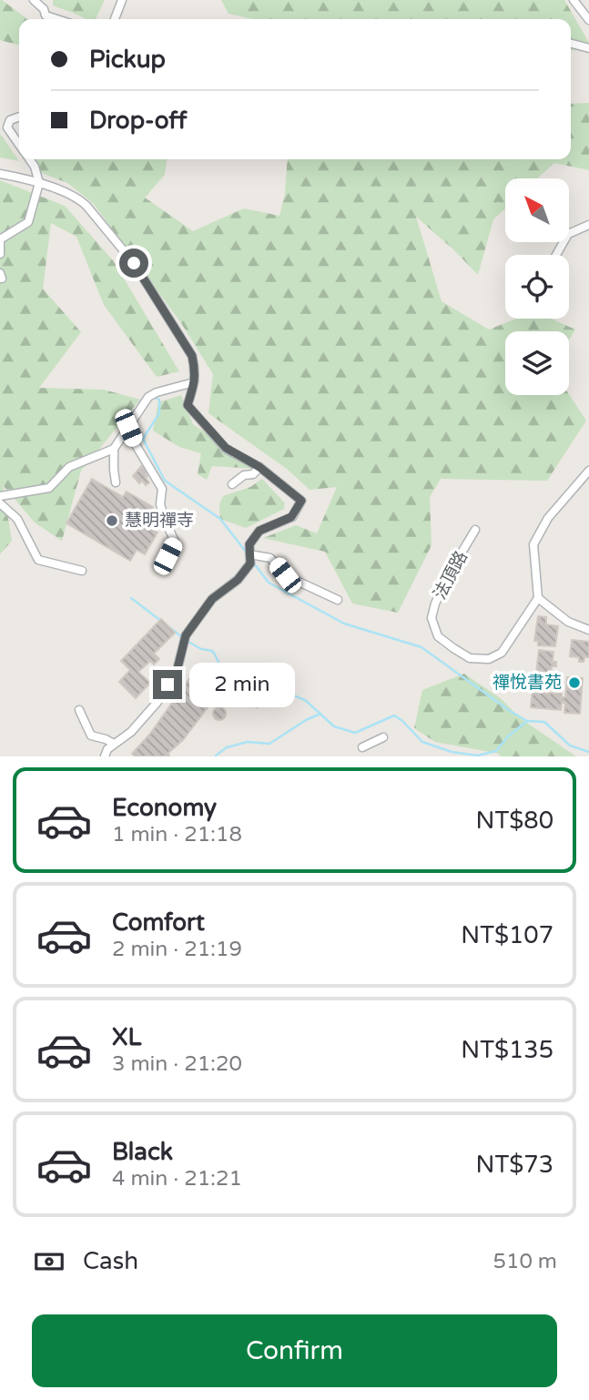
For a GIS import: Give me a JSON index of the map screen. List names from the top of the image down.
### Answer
{
  "streets": {
    "street": ["法頂路"]
  },
  "places": ["慧明禪寺", "禪悅書苑"],
  "north": "top left",
  "page": {
    "banner": ["Pickup", "Drop-off"],
    "bubble": "2 min",
    "list": [
      {
        "name": "Economy",
        "note": "1 min · 21:18",
        "value": "NT$80"
      },
      {
        "name": "Comfort",
        "note": "2 min · 21:19",
        "value": "NT$107"
      },
      {
        "name": "XL",
        "note": "3 min · 21:20",
        "value": "NT$135"
      },
      {
        "name": "Black",
        "note": "4 min · 21:21",
        "value": "NT$73"
      }
    ],
    "pay": ["Cash", "510 m"],
    "buttons": "Confirm"
  }
}
